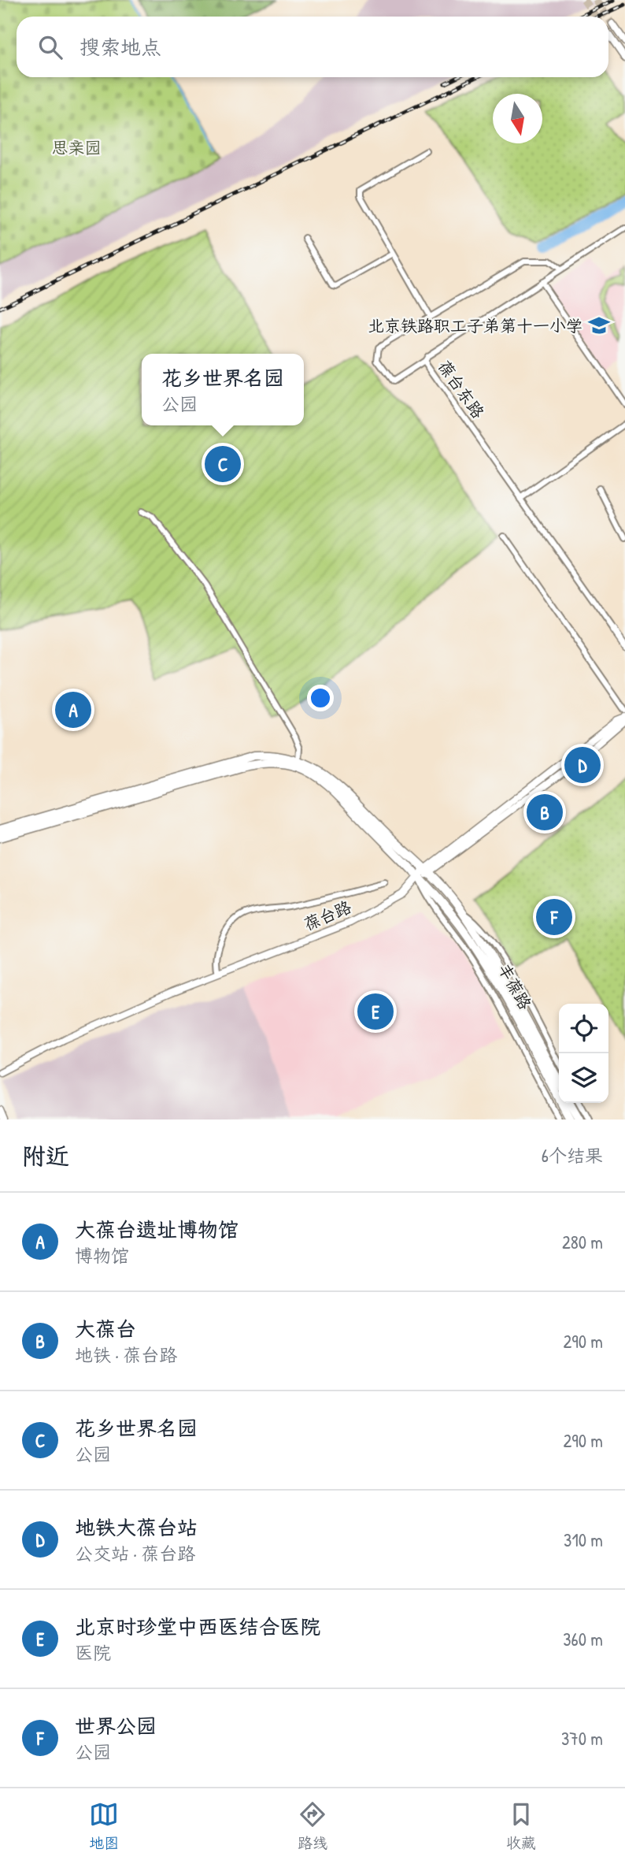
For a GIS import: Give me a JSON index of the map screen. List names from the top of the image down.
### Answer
{
  "streets": {
    "main road": ["丰葆路"],
    "street": ["葆台东路", "葆台路"]
  },
  "crossings": [
    ["葆台路", "丰葆路"]
  ],
  "parks": ["思亲园"],
  "places": {
    "school or university": ["北京铁路职工子弟第十一小学"]
  },
  "north": "bottom",
  "page": {
    "search": "搜索地点",
    "popup": ["花乡世界名园", "公园"],
    "pins": [
      "C",
      "A",
      "D",
      "B",
      "F",
      "E"
    ],
    "heading": ["附近", "6个结果"],
    "list": [
      {
        "mark": "A",
        "name": "大葆台遗址博物馆",
        "note": "博物馆",
        "value": "280 m"
      },
      {
        "mark": "B",
        "name": "大葆台",
        "note": "地铁 · 葆台路",
        "value": "290 m"
      },
      {
        "mark": "C",
        "name": "花乡世界名园",
        "note": "公园",
        "value": "290 m"
      },
      {
        "mark": "D",
        "name": "地铁大葆台站",
        "note": "公交站 · 葆台路",
        "value": "310 m"
      },
      {
        "mark": "E",
        "name": "北京时珍堂中西医结合医院",
        "note": "医院",
        "value": "360 m"
      },
      {
        "mark": "F",
        "name": "世界公园",
        "note": "公园",
        "value": "370 m"
      }
    ],
    "nav": ["地图", "路线", "收藏"]
  }
}
